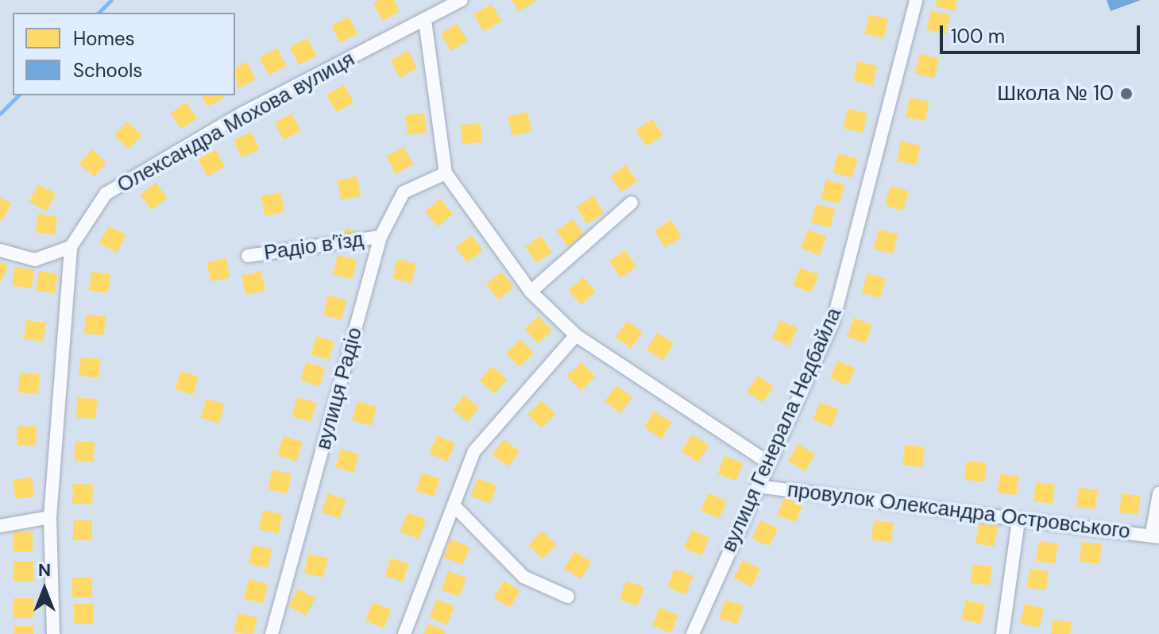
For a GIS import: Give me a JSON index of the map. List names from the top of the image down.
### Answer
{
  "streets": {
    "street": [
      "Олександра Мохова вулиця",
      "Радіо в’їзд",
      "вулиця Радіо",
      "вулиця Генерала Недбайла",
      "провулок Олександра Островського"
    ]
  },
  "crossings": [
    ["Олександра Мохова вулиця", "провулок Олександра Островського"],
    ["Радіо в’їзд", "вулиця Радіо"],
    ["вулиця Радіо", "провулок Олександра Островського"],
    ["вулиця Генерала Недбайла", "провулок Олександра Островського"]
  ],
  "places": ["Школа № 10"],
  "legend": ["Homes", "Schools"],
  "scale_bar": "100 m",
  "north": "top"
}
